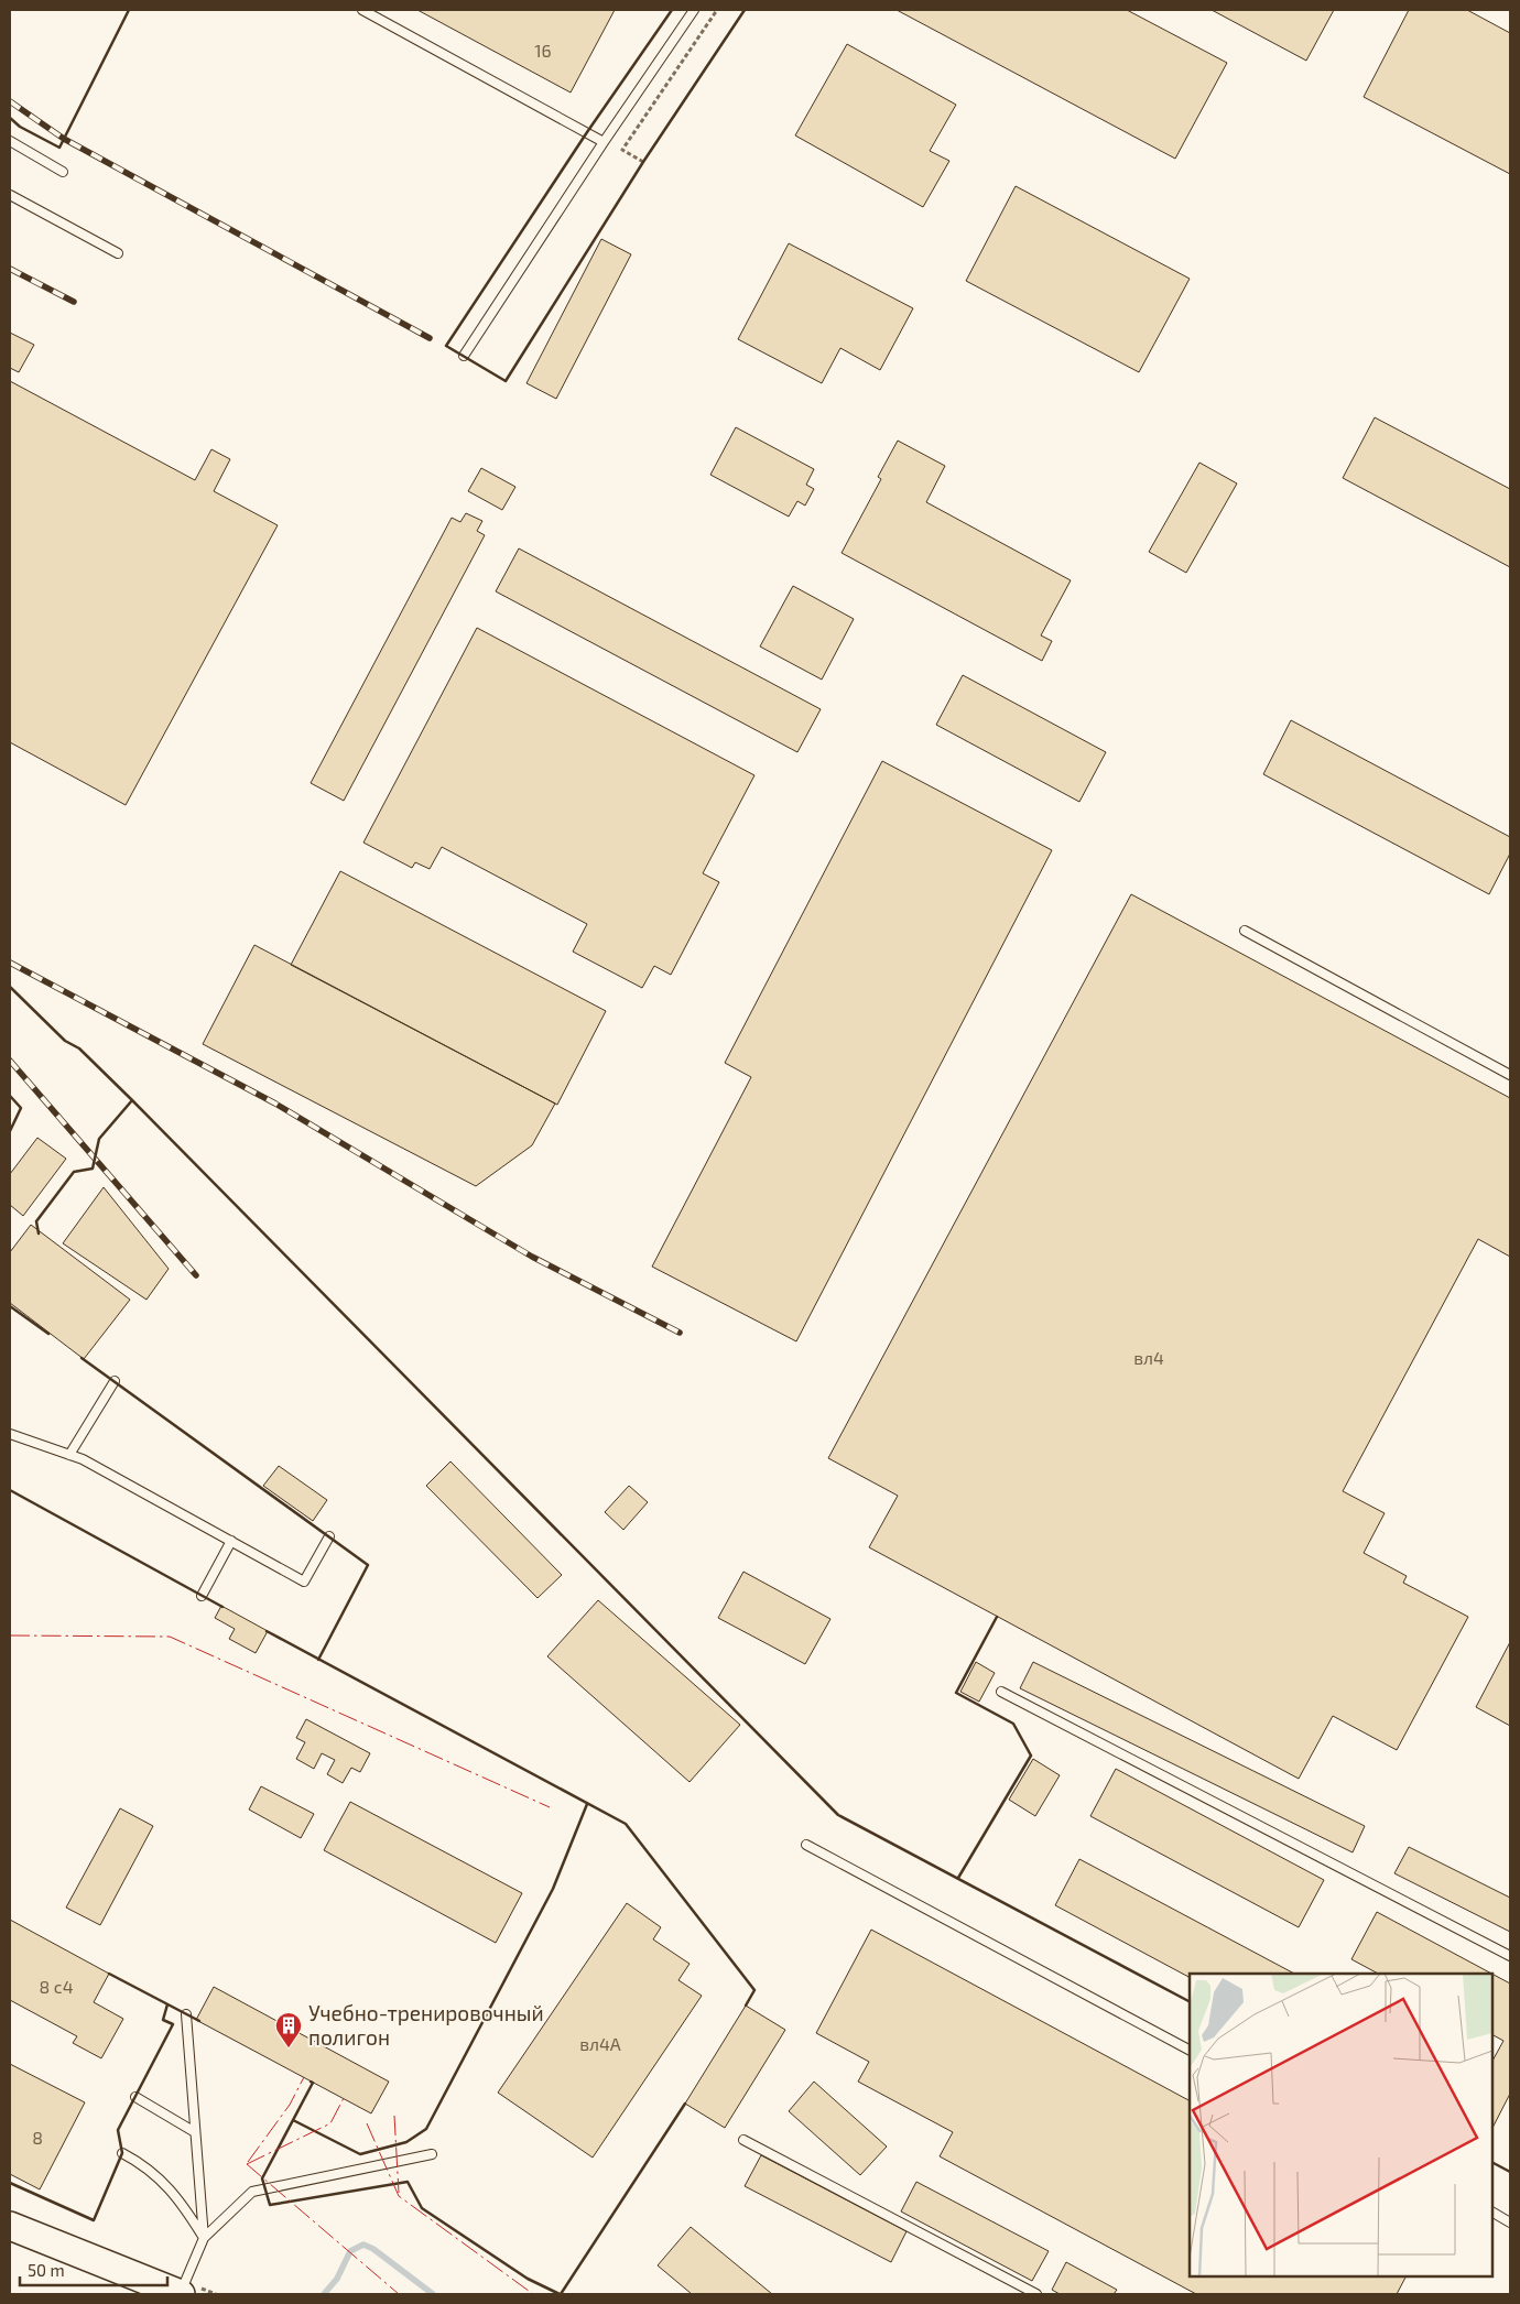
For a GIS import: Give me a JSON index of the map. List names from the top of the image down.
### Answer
{
  "places": {
    "building": ["Учебно-тренировочный полигон"]
  },
  "house_numbers": [
    "16",
    "вл4",
    "8 с4",
    "вл4А",
    "8"
  ],
  "scale_bar": "50 m"
}
